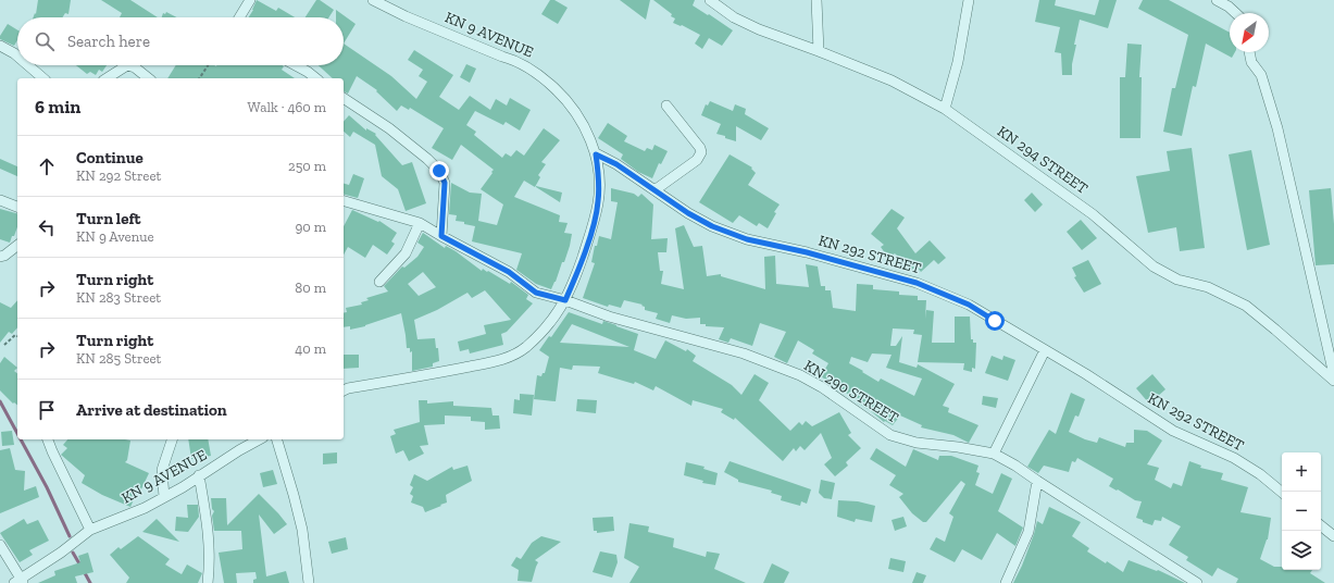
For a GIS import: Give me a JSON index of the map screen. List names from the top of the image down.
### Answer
{
  "streets": {
    "street": [
      "KN 9 AVENUE",
      "KN 294 STREET",
      "KN 292 STREET",
      "KN 290 STREET"
    ]
  },
  "crossings": [
    ["KN 9 AVENUE", "KN 292 STREET"],
    ["KN 9 AVENUE", "KN 290 STREET"]
  ],
  "north": "bottom left",
  "page": {
    "search": "Search here",
    "heading": ["6 min", "Walk · 460 m"],
    "list": [
      ["Continue", "KN 292 Street", "250 m"],
      ["Turn left", "KN 9 Avenue", "90 m"],
      ["Turn right", "KN 283 Street", "80 m"],
      ["Turn right", "KN 285 Street", "40 m"],
      "Arrive at destination"
    ],
    "map_buttons": ["+", "−"]
  }
}
